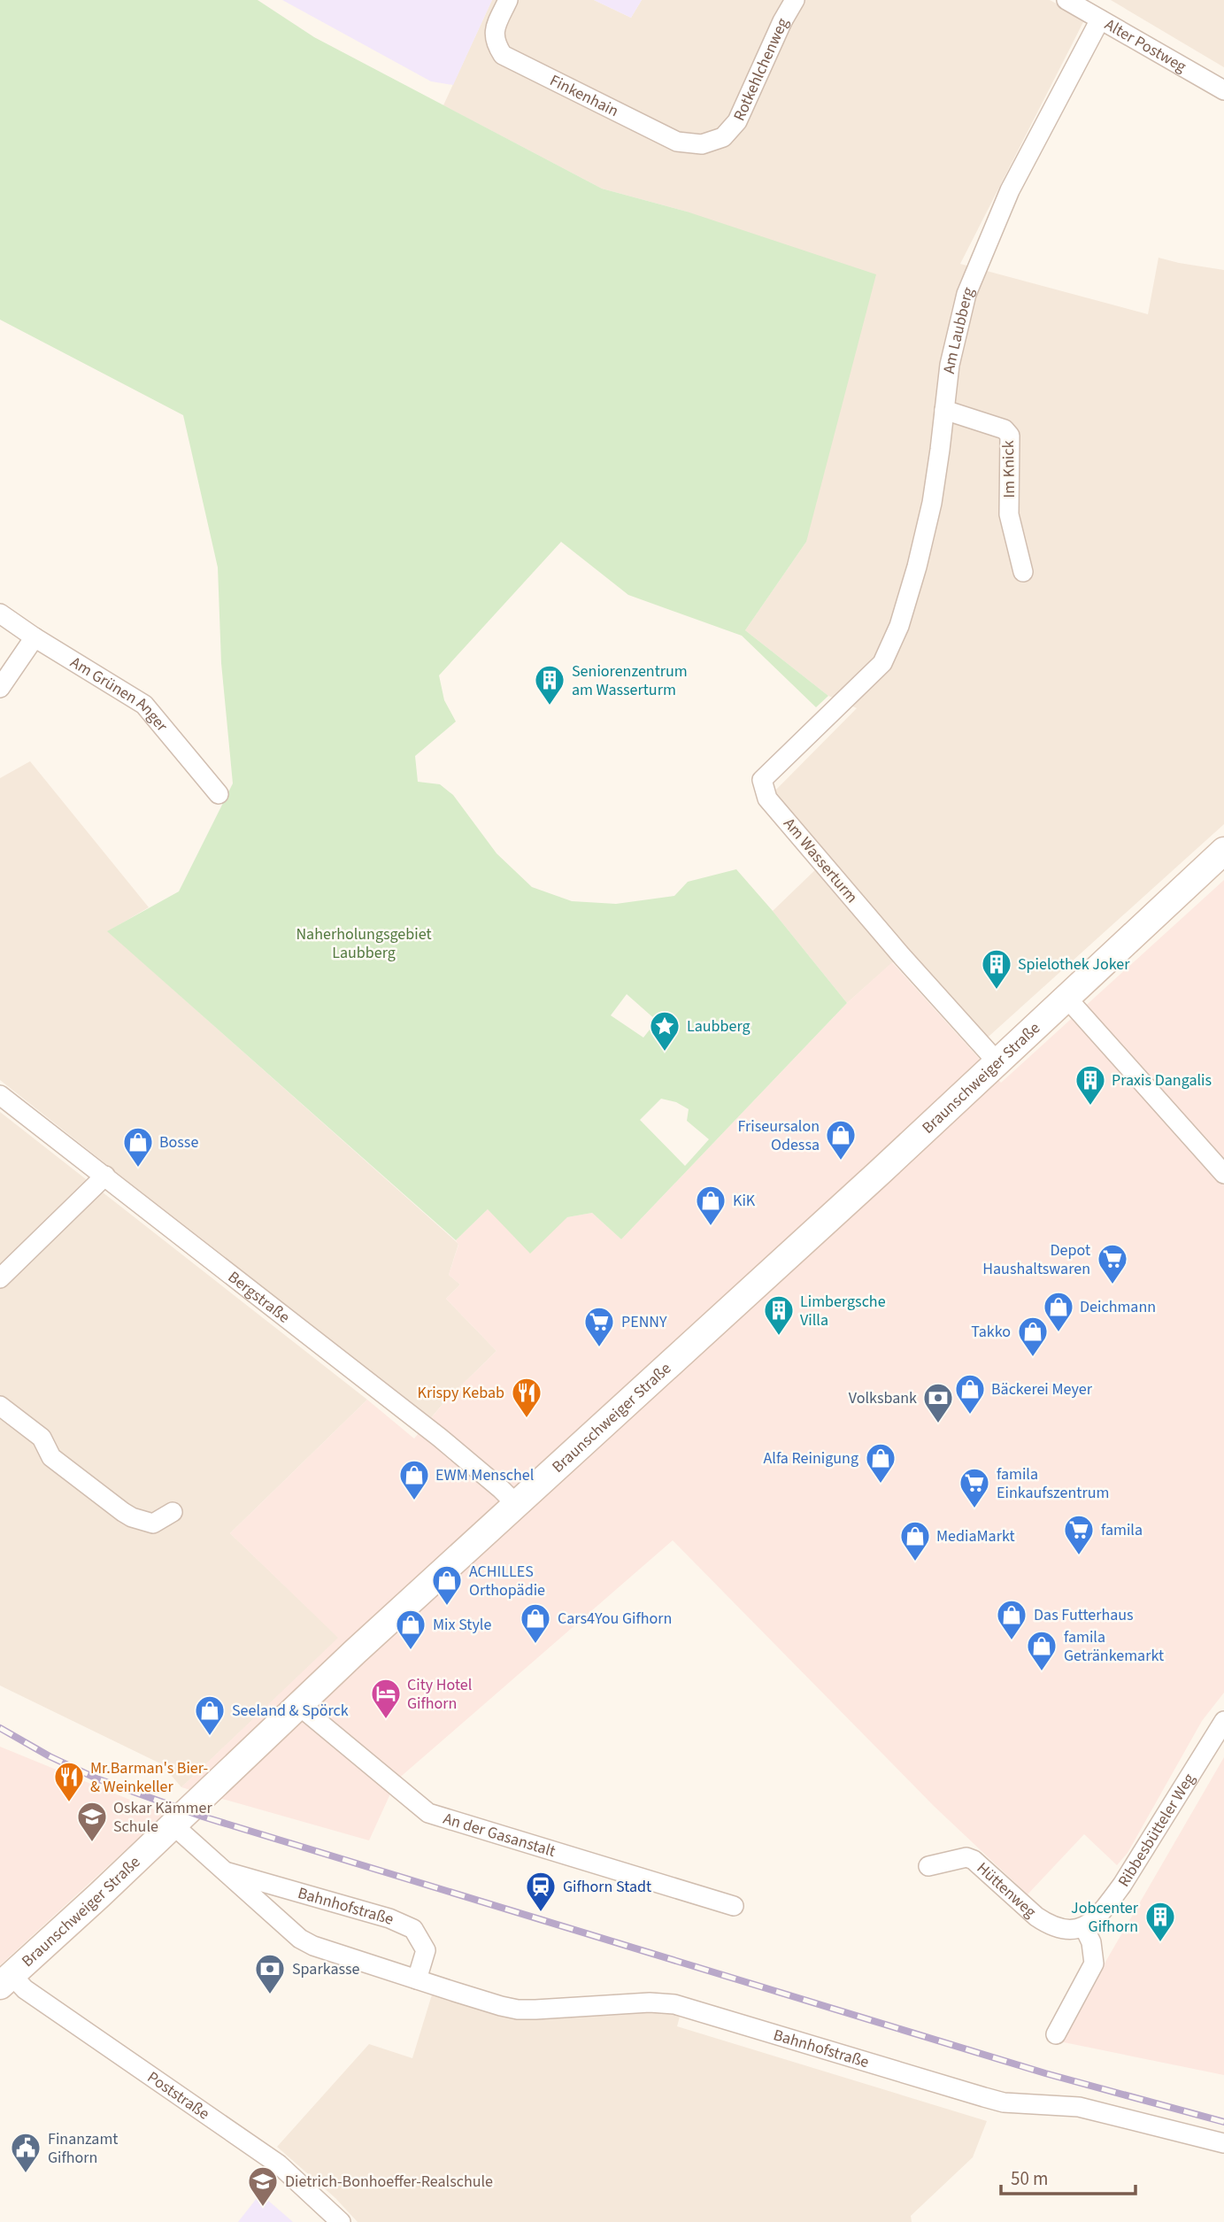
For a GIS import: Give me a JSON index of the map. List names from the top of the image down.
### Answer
{
  "streets": {
    "street": [
      "Alter Postweg",
      "Rotkehlchenweg",
      "Finkenhain",
      "Am Laubberg",
      "Im Knick",
      "Am Grünen Anger",
      "Am Wasserturm",
      "Braunschweiger Straße",
      "Bergstraße",
      "Ribbesbütteler Weg",
      "An der Gasanstalt",
      "Hüttenweg",
      "Bahnhofstraße",
      "Poststraße"
    ]
  },
  "crossings": [
    ["Alter Postweg", "Am Laubberg"],
    ["Rotkehlchenweg", "Finkenhain"],
    ["Am Laubberg", "Im Knick"],
    ["Am Laubberg", "Am Wasserturm"],
    ["Am Wasserturm", "Braunschweiger Straße"],
    ["Braunschweiger Straße", "Bergstraße"],
    ["Braunschweiger Straße", "An der Gasanstalt"],
    ["Braunschweiger Straße", "Bahnhofstraße"],
    ["Braunschweiger Straße", "Poststraße"],
    ["Ribbesbütteler Weg", "Hüttenweg"]
  ],
  "parks": ["Naherholungsgebiet Laubberg"],
  "places": {
    "building": [
      "Seniorenzentrum am Wasserturm",
      "Spielothek Joker",
      "Praxis Dangalis",
      "Limbergsche Villa",
      "Jobcenter Gifhorn"
    ],
    "place": ["Laubberg"],
    "shop": [
      "Friseursalon Odessa",
      "Bosse",
      "KiK",
      "Deichmann",
      "Takko",
      "Bäckerei Meyer",
      "Alfa Reinigung",
      "EWM Menschel",
      "MediaMarkt",
      "ACHILLES Orthopädie",
      "Das Futterhaus",
      "Cars4You Gifhorn",
      "Mix Style",
      "famila Getränkemarkt",
      "Seeland & Spörck"
    ],
    "supermarket": [
      "Depot Haushaltswaren",
      "PENNY",
      "famila Einkaufszentrum",
      "famila"
    ],
    "restaurant": ["Krispy Kebab", "Mr.Barman's Bier- & Weinkeller"],
    "bank": ["Volksbank", "Sparkasse"],
    "hotel": ["City Hotel Gifhorn"],
    "school or university": ["Oskar Kämmer Schule", "Dietrich-Bonhoeffer-Realschule"],
    "station": ["Gifhorn Stadt"],
    "public building": ["Finanzamt Gifhorn"]
  },
  "scale_bar": "50 m"
}
